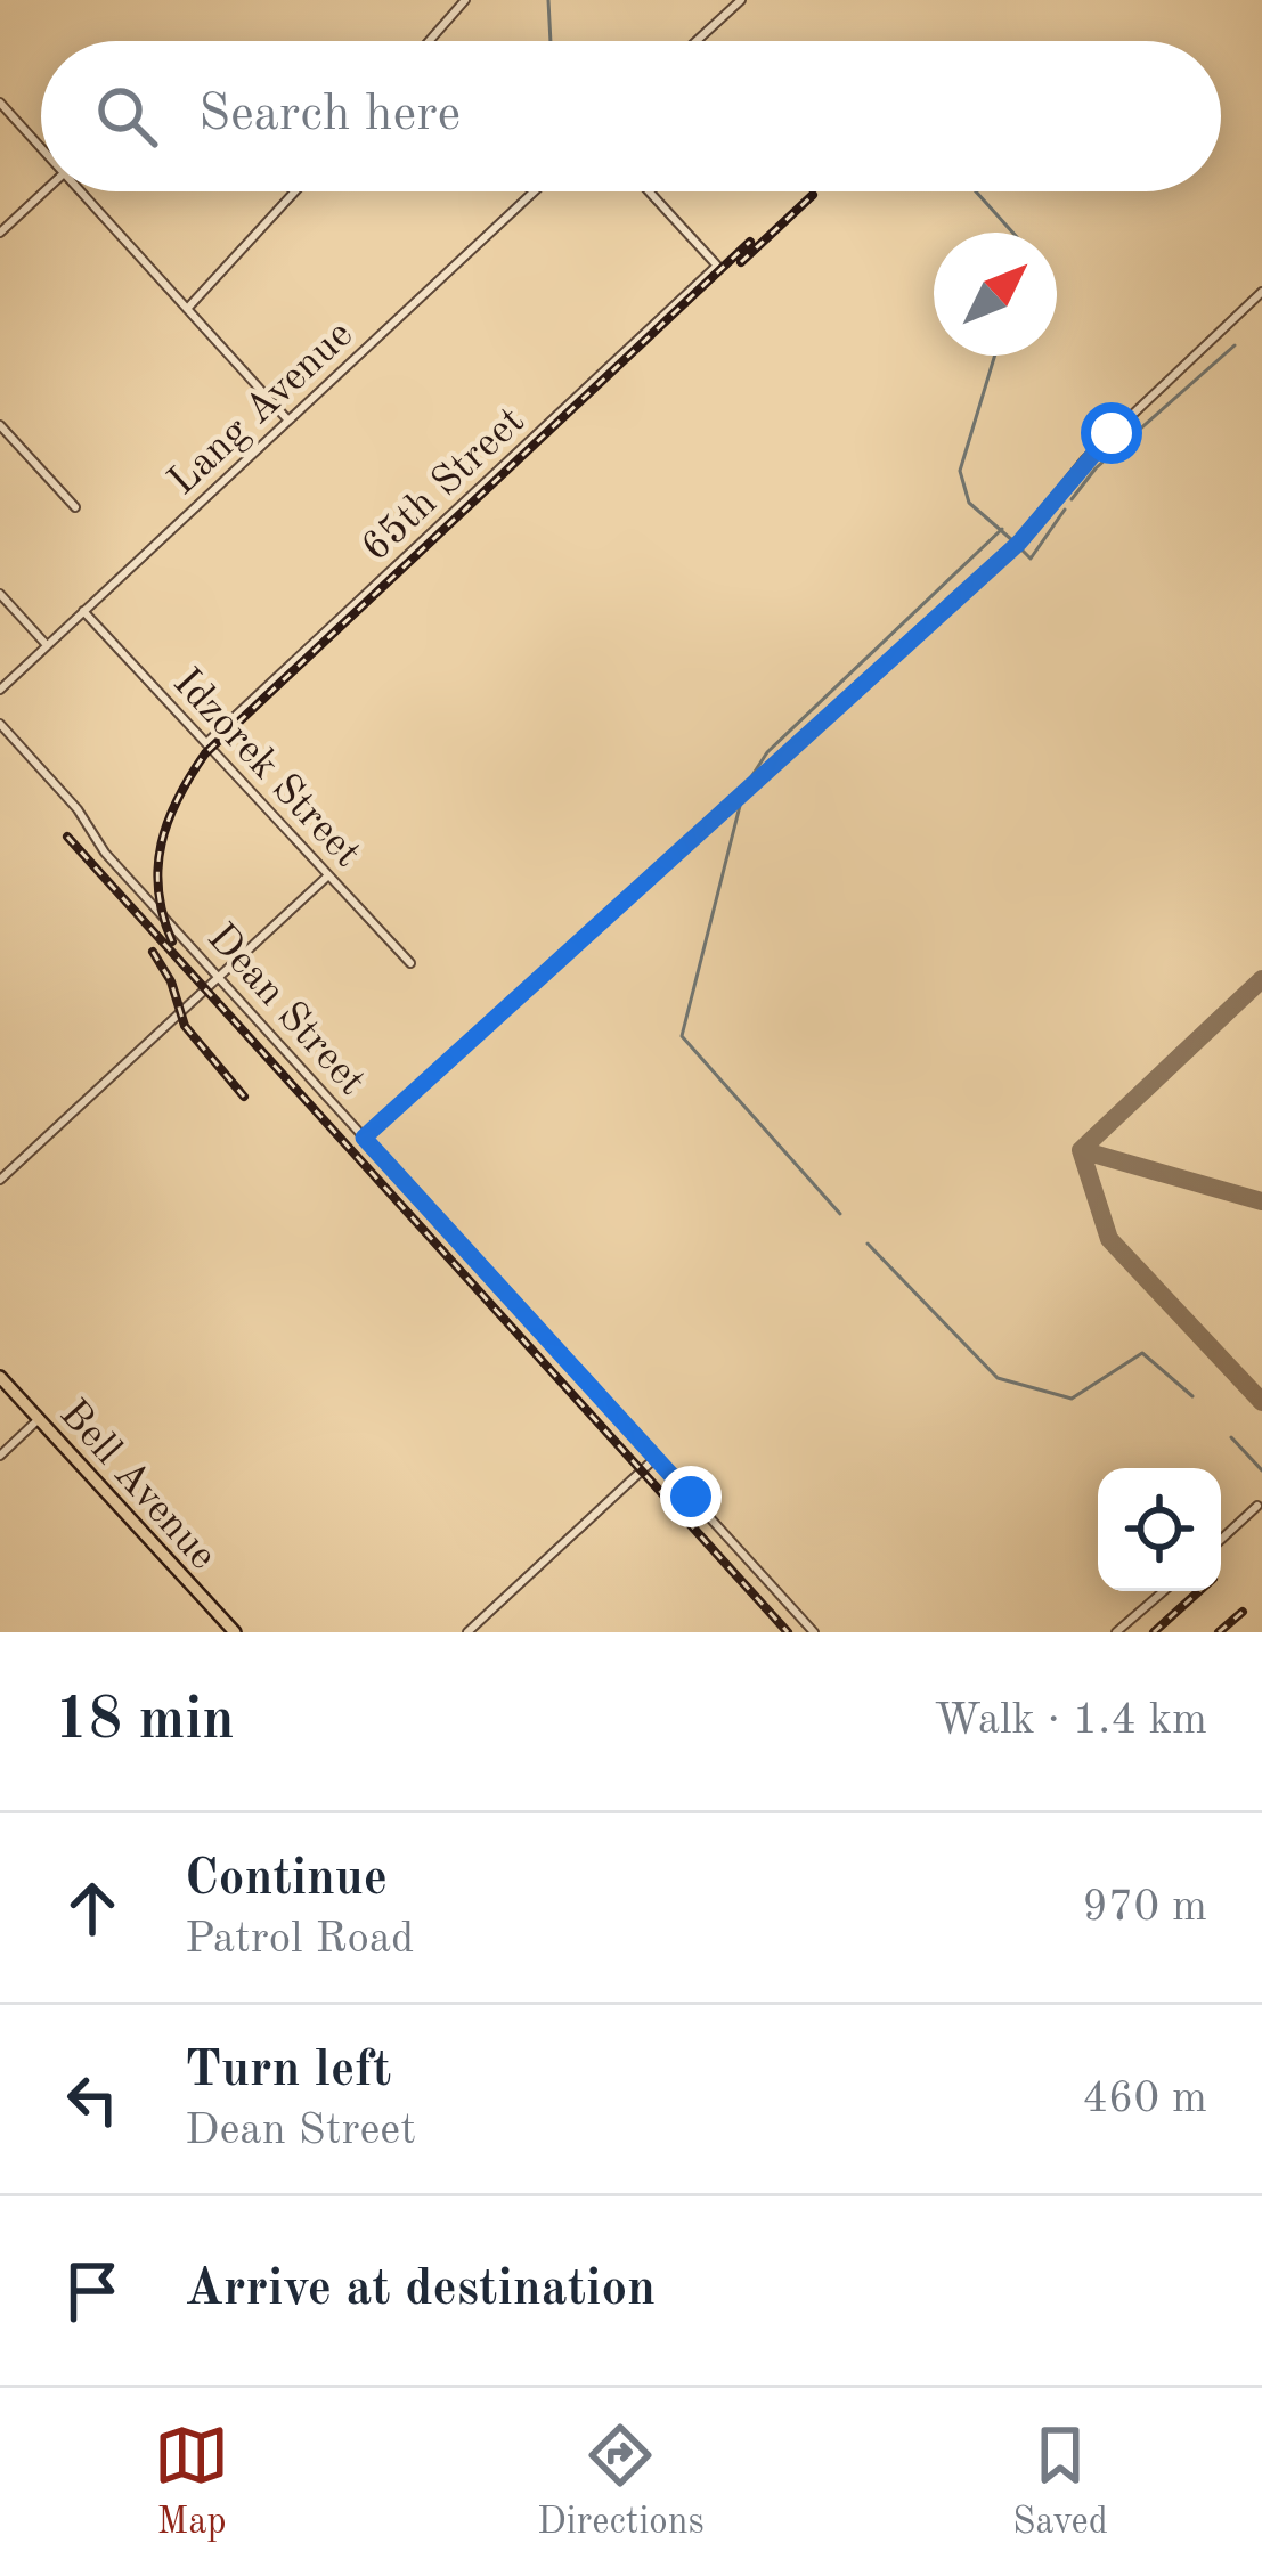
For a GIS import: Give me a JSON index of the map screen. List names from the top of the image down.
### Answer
{
  "streets": {
    "main road": ["Bell Avenue"],
    "street": [
      "Lang Avenue",
      "65th Street",
      "Idzorek Street",
      "Dean Street"
    ]
  },
  "crossings": [
    ["Lang Avenue", "Idzorek Street"],
    ["65th Street", "Idzorek Street"]
  ],
  "north": "top right",
  "page": {
    "search": "Search here",
    "heading": ["18 min", "Walk · 1.4 km"],
    "list": [
      ["Continue", "Patrol Road", "970 m"],
      ["Turn left", "Dean Street", "460 m"],
      "Arrive at destination"
    ],
    "nav": ["Map", "Directions", "Saved"]
  }
}
